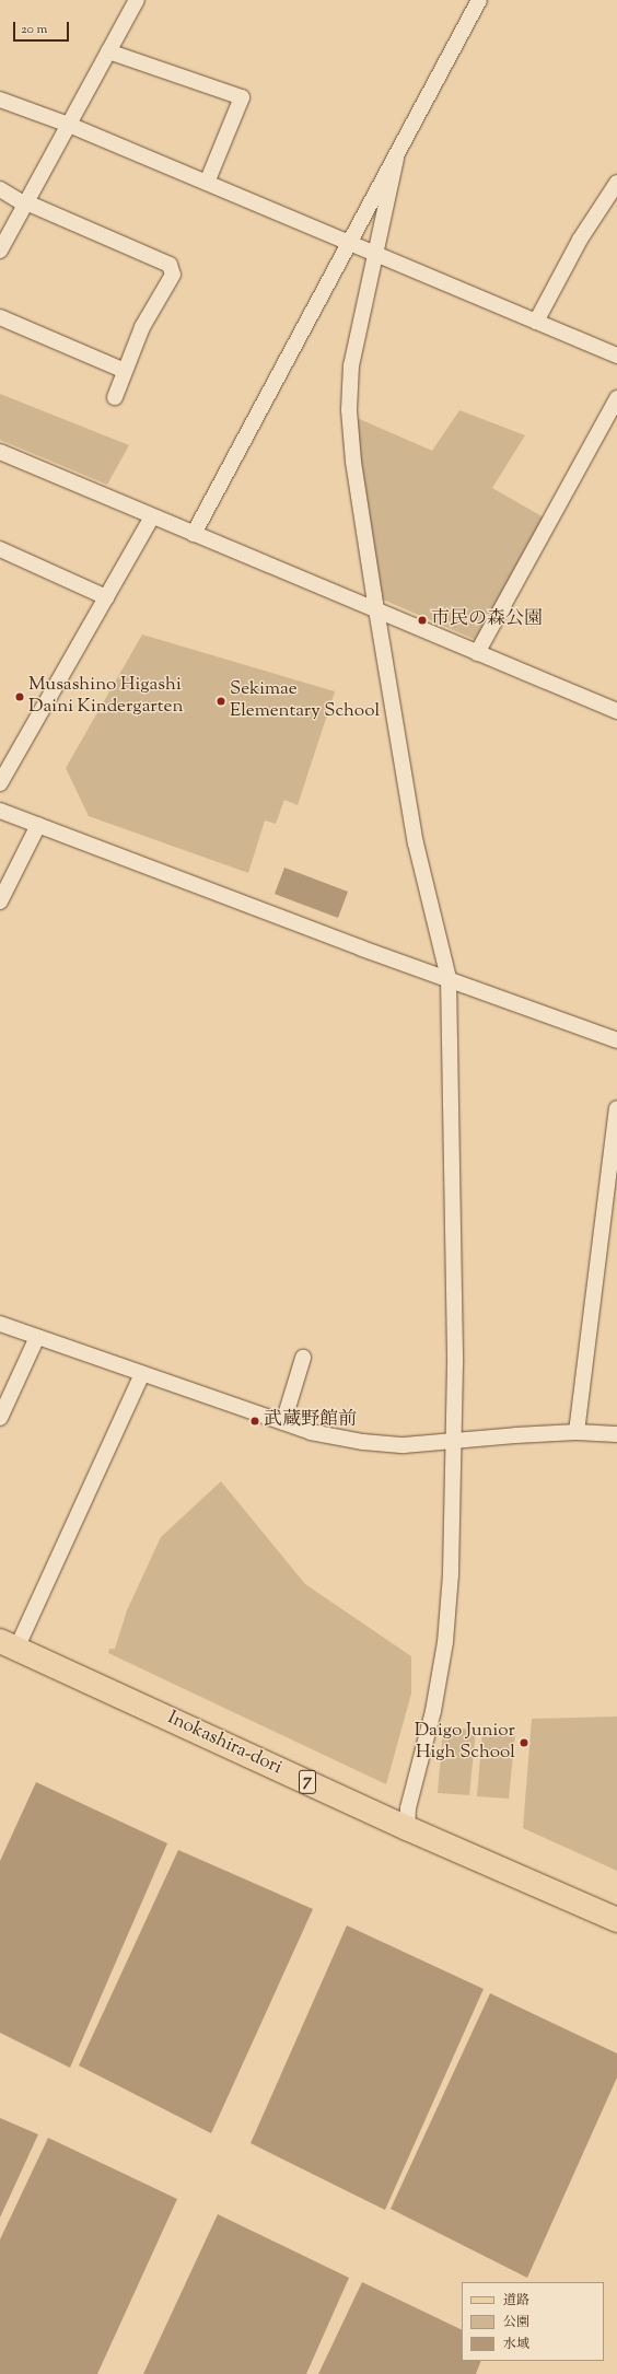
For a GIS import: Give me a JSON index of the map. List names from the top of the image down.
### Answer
{
  "streets": {
    "main road": ["Inokashira-dori", "7"]
  },
  "places": [
    "市民の森公園",
    "Musashino Higashi Daini Kindergarten",
    "Sekimae Elementary School",
    "武蔵野館前",
    "Daigo Junior High School"
  ],
  "legend": ["道路", "公園", "水域"],
  "scale_bar": "20 m"
}
